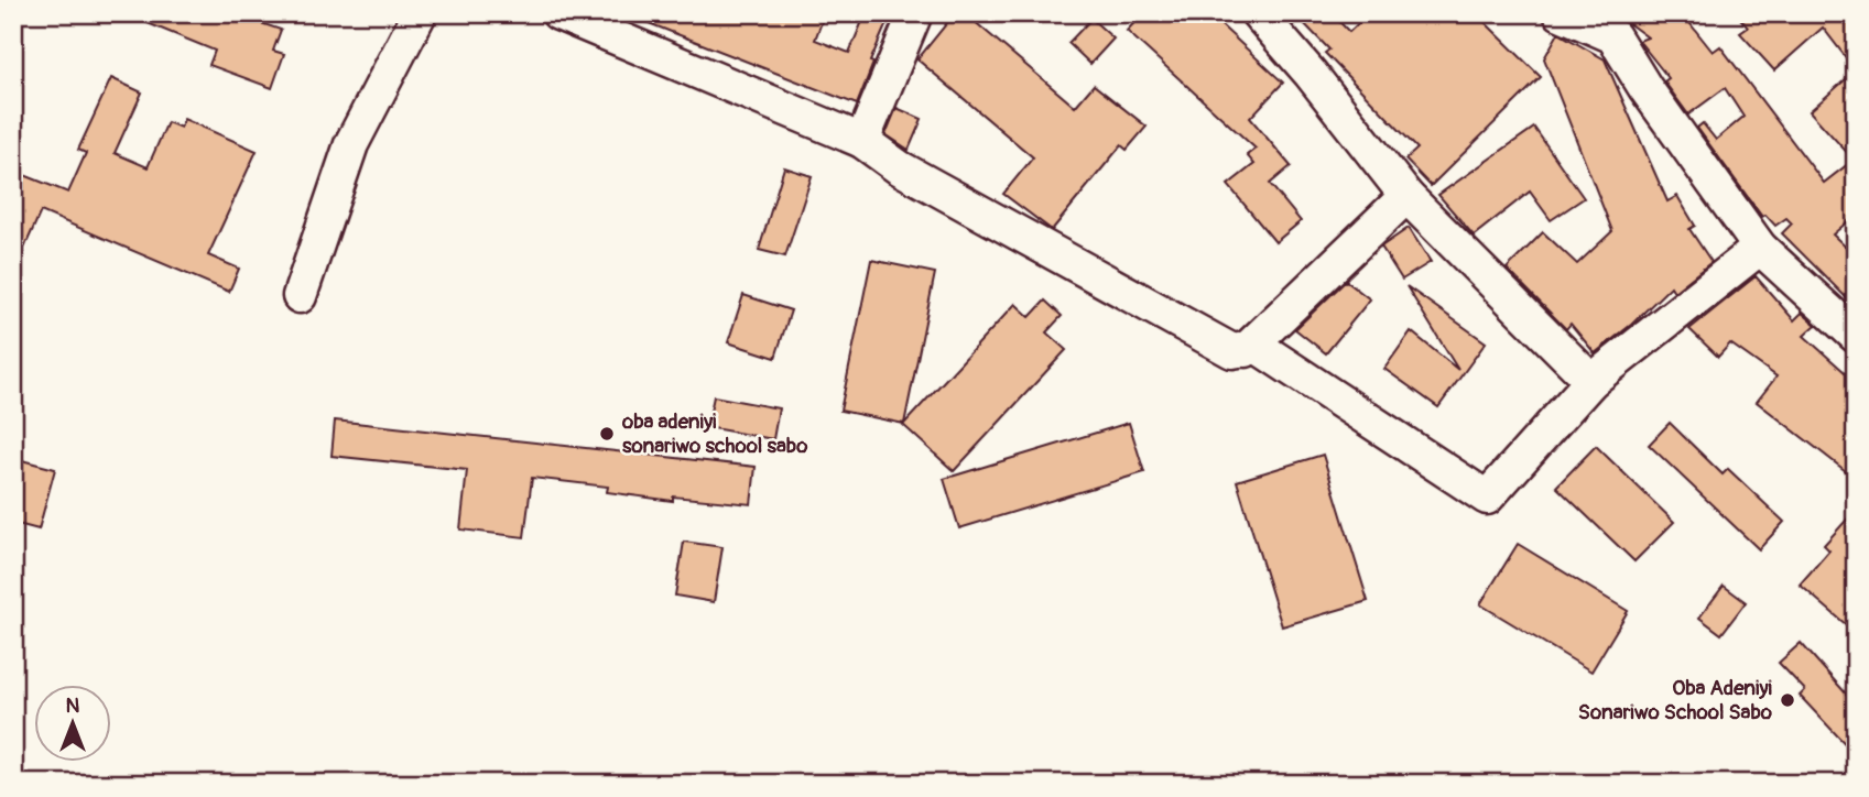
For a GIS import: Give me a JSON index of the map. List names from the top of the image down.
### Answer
{
  "places": ["oba adeniyi sonariwo school sabo", "Oba Adeniyi Sonariwo School Sabo"],
  "north": "top"
}
